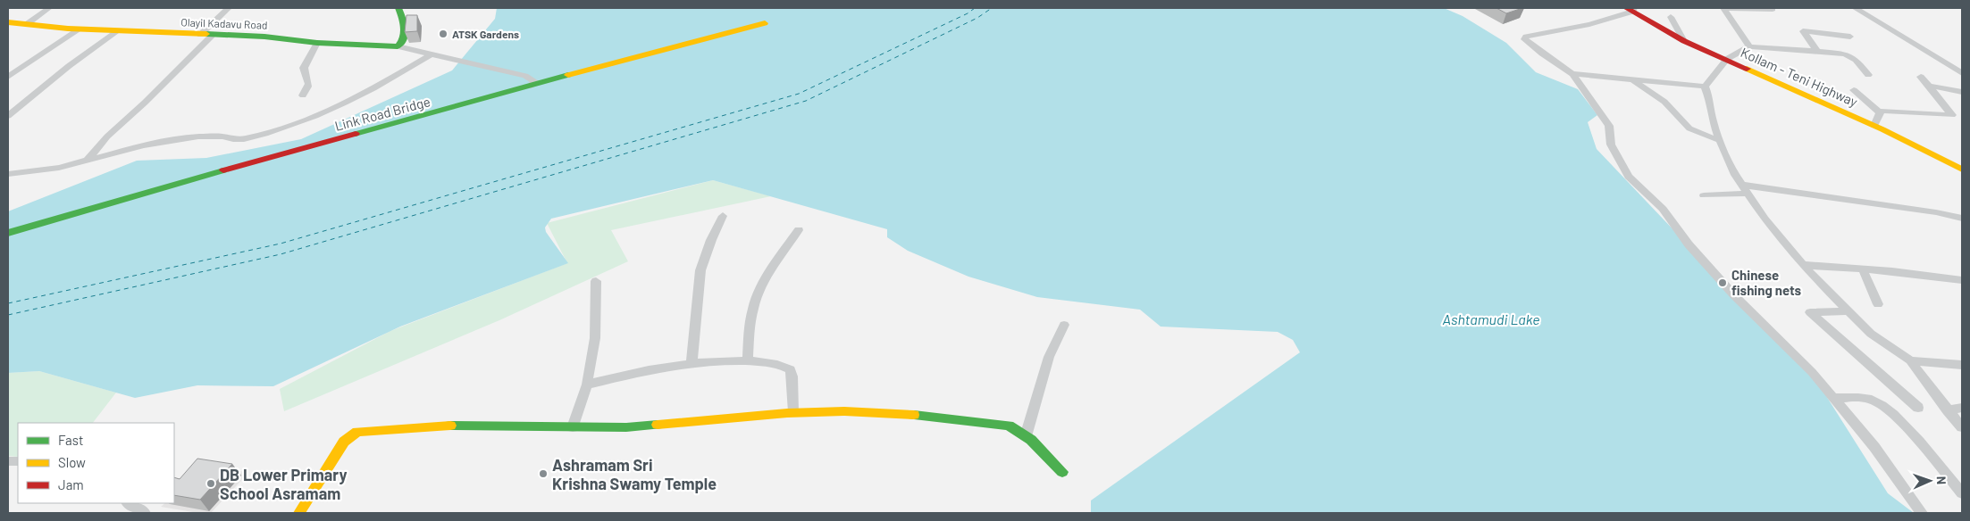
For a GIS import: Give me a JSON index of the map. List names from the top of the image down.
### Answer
{
  "streets": {
    "street": ["Olayil Kadavu Road", "Kollam - Teni Highway", "Link Road Bridge"]
  },
  "water": ["Ashtamudi Lake"],
  "places": [
    "ATSK Gardens",
    "Chinese fishing nets",
    "Ashramam Sri Krishna Swamy Temple",
    "DB Lower Primary School Asramam"
  ],
  "legend": ["Fast", "Slow", "Jam"],
  "north": "right"
}
